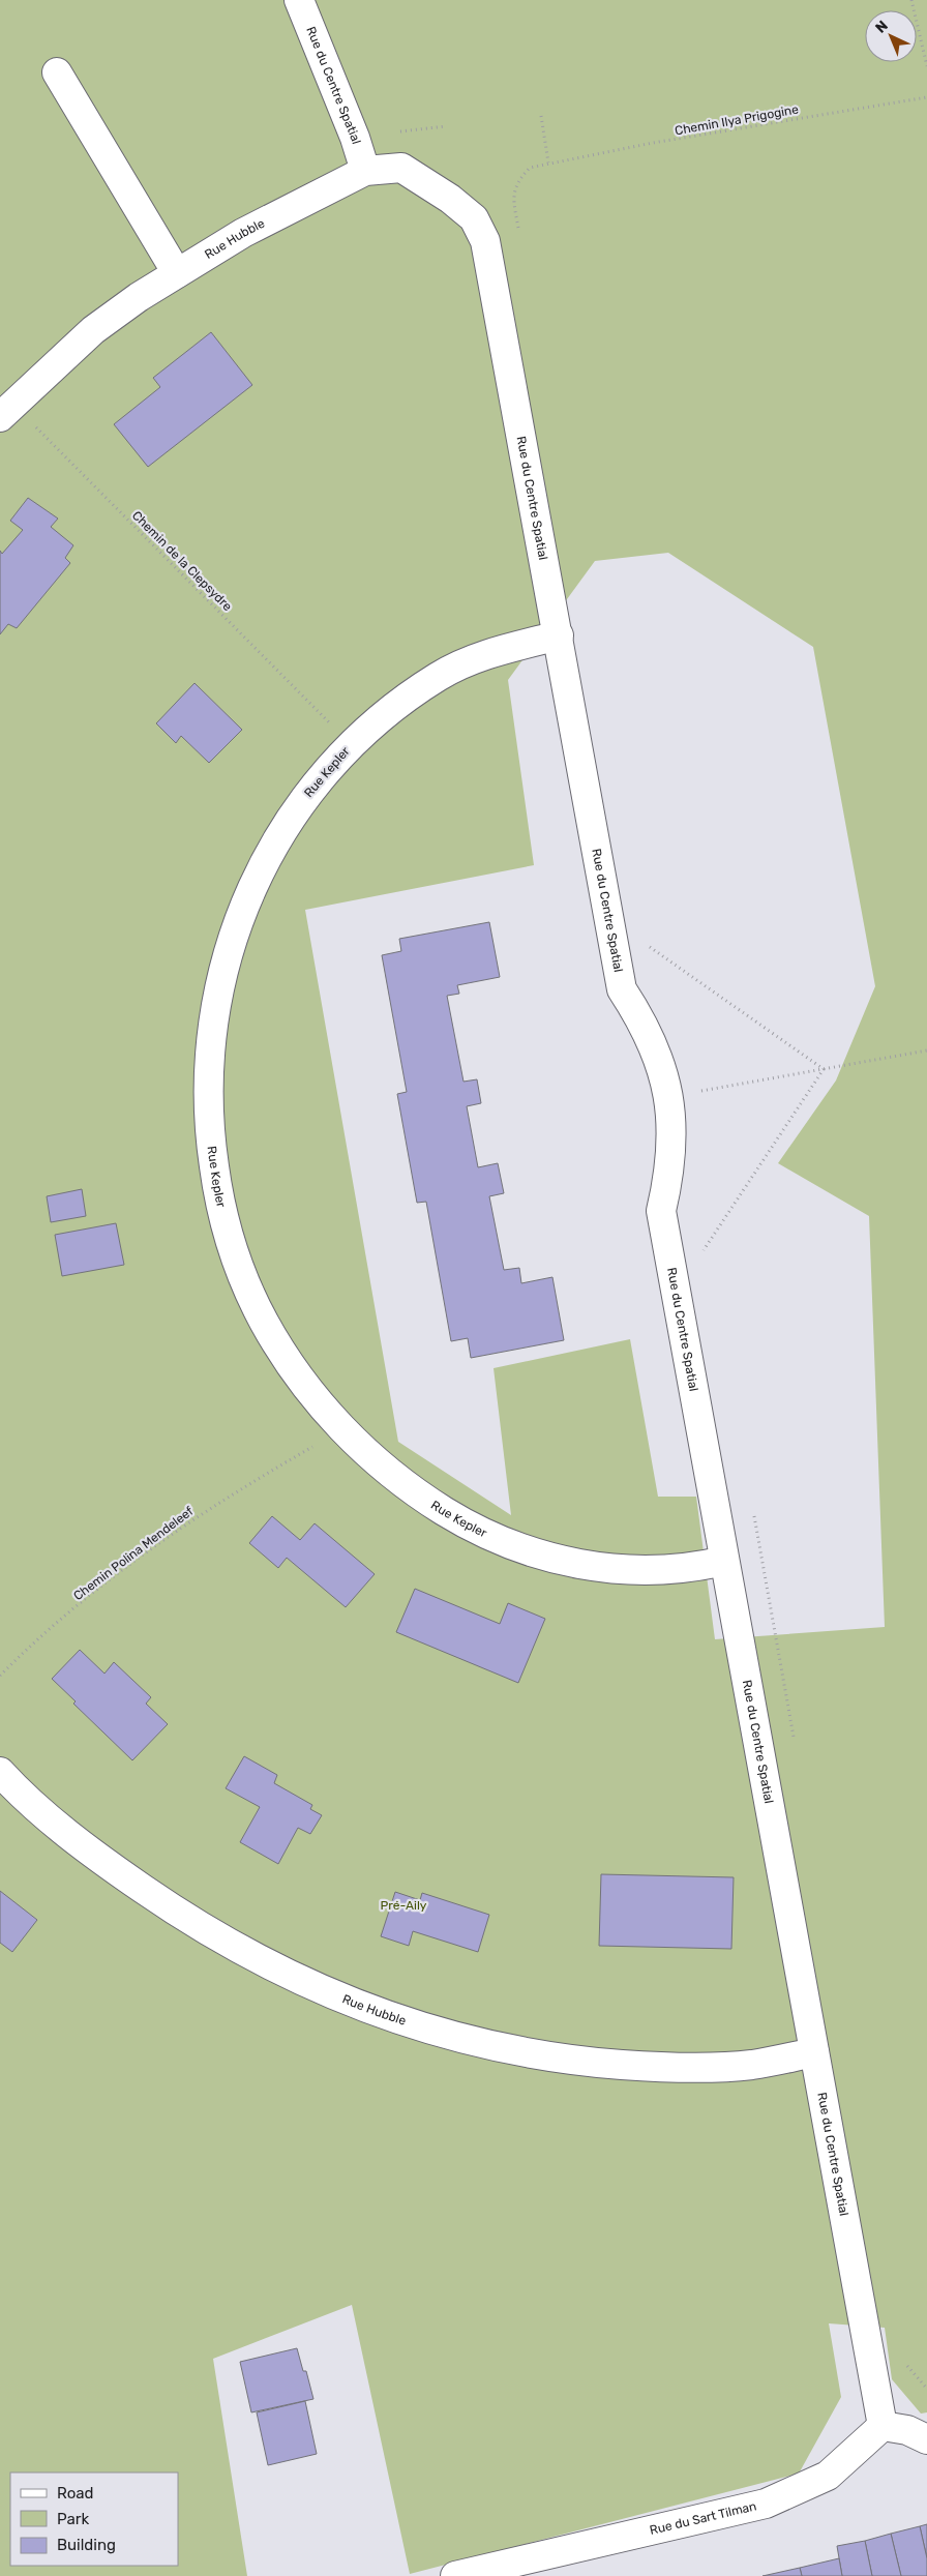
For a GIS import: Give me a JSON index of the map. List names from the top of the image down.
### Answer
{
  "streets": {
    "street": [
      "Rue du Centre Spatial",
      "Rue Hubble",
      "Rue Kepler",
      "Rue du Sart Tilman"
    ],
    "path": ["Chemin Ilya Prigogine", "Chemin de la Clepsydre", "Chemin Polina Mendeleef"]
  },
  "crossings": [
    ["Rue du Centre Spatial", "Rue Hubble"],
    ["Rue du Centre Spatial", "Rue Kepler"],
    ["Rue du Centre Spatial", "Rue du Sart Tilman"],
    ["Rue Hubble", "Chemin de la Clepsydre"],
    ["Chemin de la Clepsydre", "Rue Kepler"],
    ["Rue Kepler", "Chemin Polina Mendeleef"]
  ],
  "parks": ["Pré-Aily"],
  "legend": ["Road", "Park", "Building"],
  "north": "top left"
}
